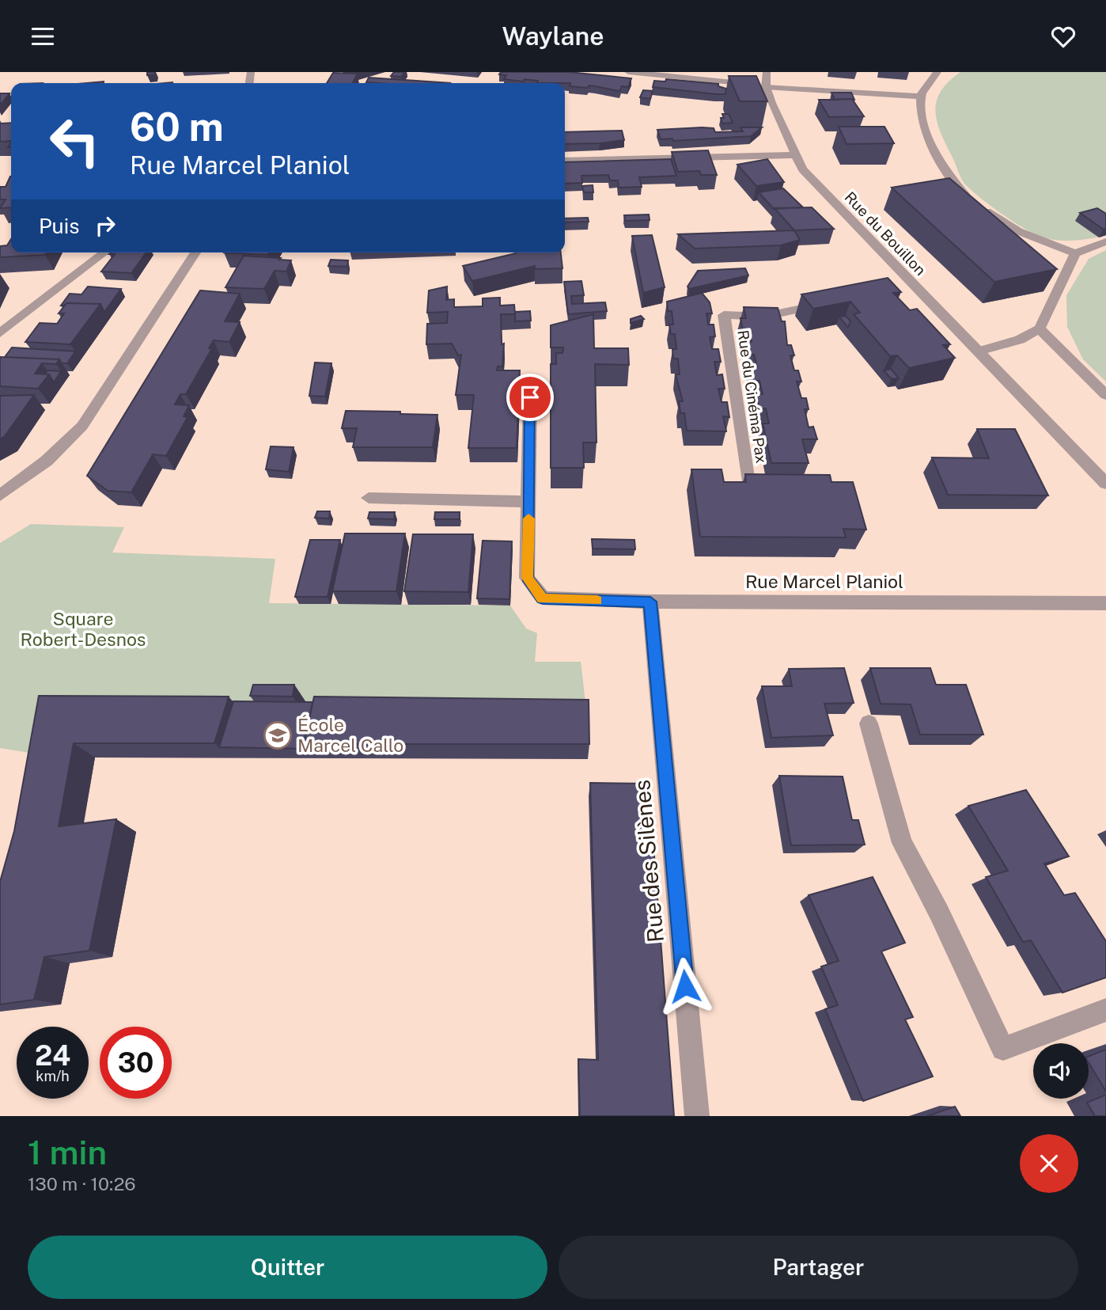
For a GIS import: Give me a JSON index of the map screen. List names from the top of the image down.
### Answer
{
  "streets": {
    "street": [
      "Rue du Bouillon",
      "Rue du Cinéma Pax",
      "Rue Marcel Planiol",
      "Rue des Silènes"
    ]
  },
  "crossings": [
    ["Rue Marcel Planiol", "Rue des Silènes"]
  ],
  "parks": ["Square Robert-Desnos"],
  "places": {
    "school or university": ["École Marcel Callo"]
  },
  "page": {
    "header": "Waylane",
    "turn": ["60 m", "Rue Marcel Planiol"],
    "then": "Puis",
    "speed": "24 km/h",
    "limit": "30",
    "heading": ["1 min", "130 m · 10:26"],
    "buttons": ["Quitter", "Partager"]
  }
}
